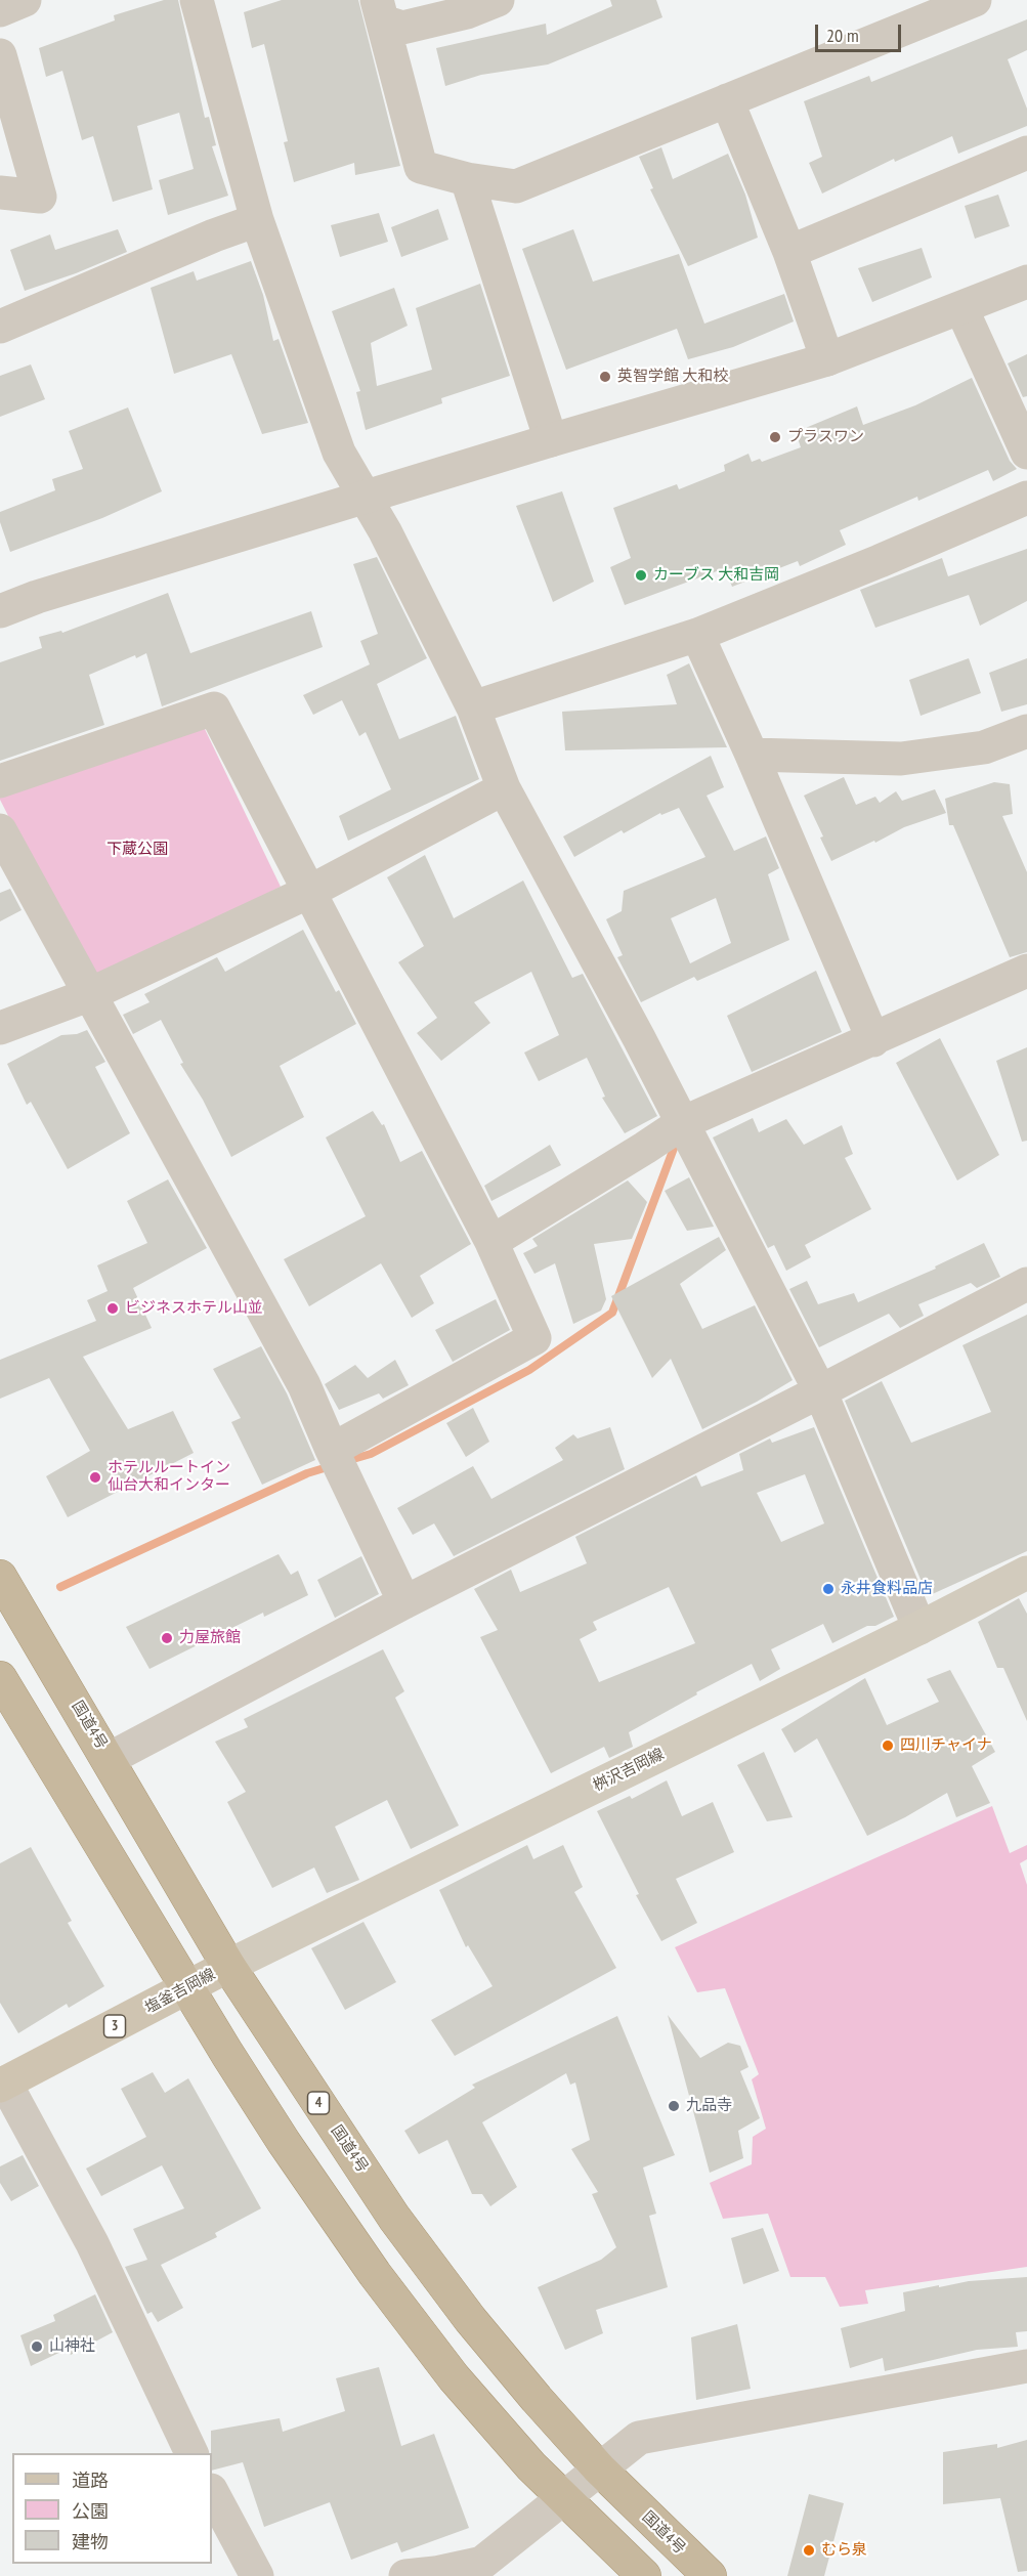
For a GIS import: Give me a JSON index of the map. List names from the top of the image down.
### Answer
{
  "streets": {
    "highway": ["国道4号", "4"],
    "main road": ["桝沢吉岡線", "塩釜吉岡線", "3"]
  },
  "crossings": [
    ["国道4号", "桝沢吉岡線"],
    ["国道4号", "塩釜吉岡線"],
    ["桝沢吉岡線", "塩釜吉岡線"]
  ],
  "parks": ["下蔵公園"],
  "places": [
    "英智学館 大和校",
    "プラスワン",
    "カーブス 大和吉岡",
    "ビジネスホテル山並",
    "ホテルルートイン 仙台大和インター",
    "永井食料品店",
    "力屋旅館",
    "四川チャイナ",
    "九品寺",
    "山神社",
    "むら泉"
  ],
  "legend": ["道路", "公園", "建物"],
  "scale_bar": "20 m"
}
